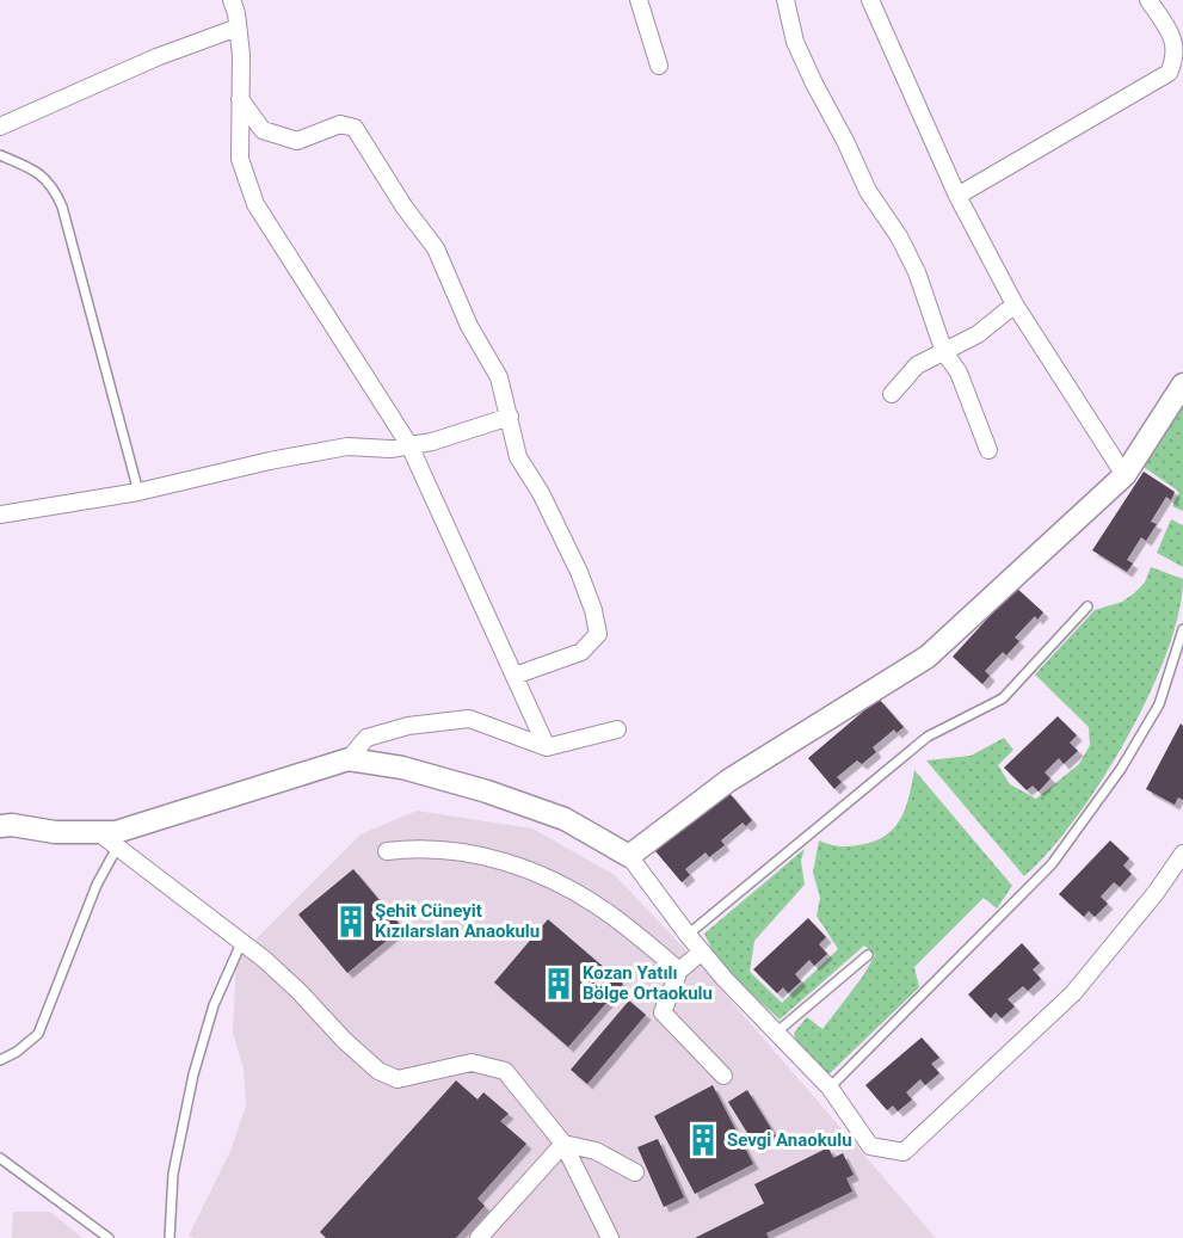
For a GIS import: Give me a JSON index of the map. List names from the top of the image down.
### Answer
{
  "places": {
    "building": ["Şehit Cüneyit Kızılarslan Anaokulu", "Kozan Yatılı Bölge Ortaokulu", "Sevgi Anaokulu"]
  }
}
